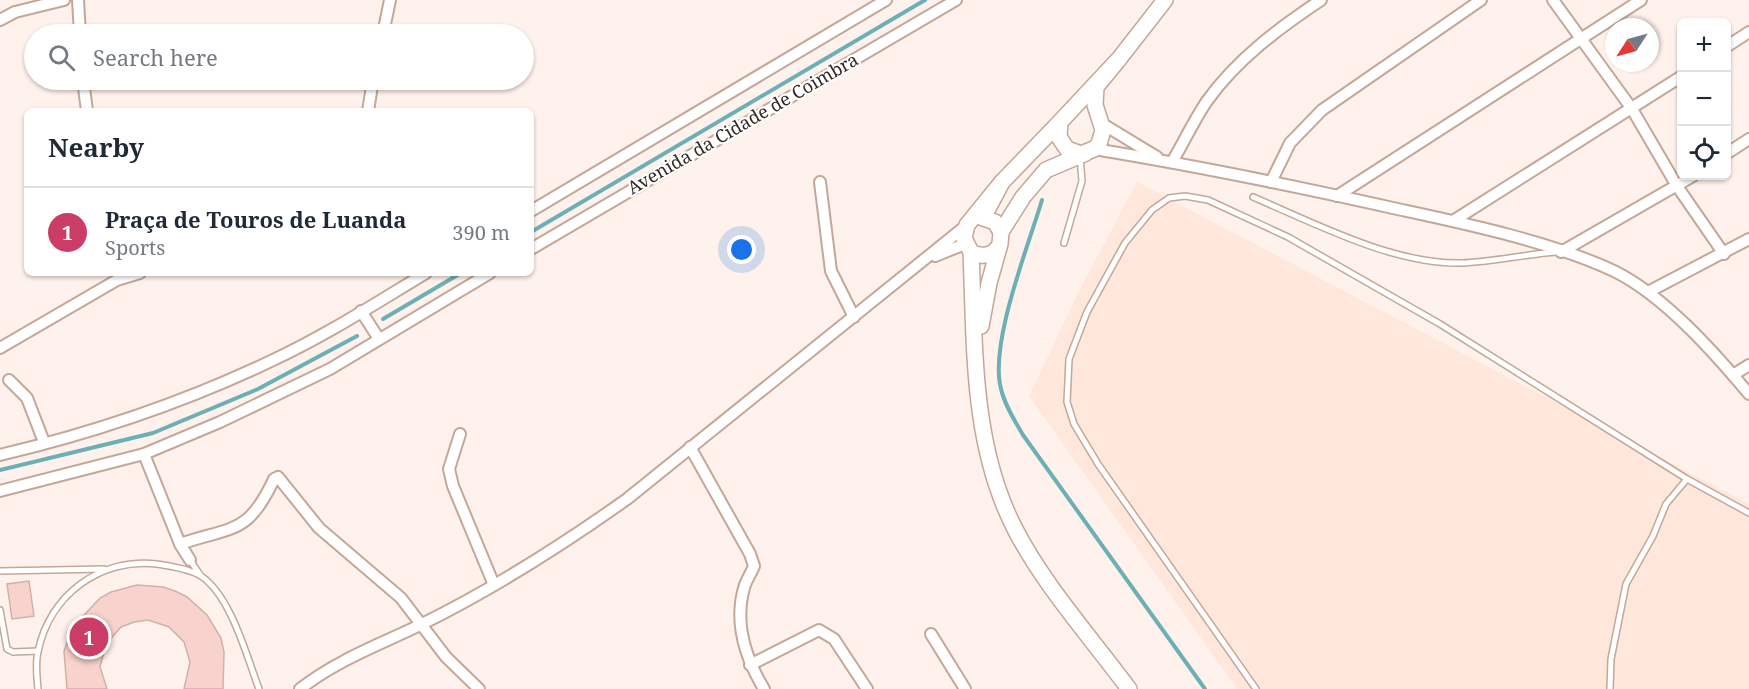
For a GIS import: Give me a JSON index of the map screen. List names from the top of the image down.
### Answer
{
  "streets": {
    "street": ["Avenida da Cidade de Coimbra"]
  },
  "north": "bottom left",
  "page": {
    "map_buttons": ["+", "−"],
    "search": "Search here",
    "heading": "Nearby",
    "list": [
      {
        "mark": "1",
        "name": "Praça de Touros de Luanda",
        "note": "Sports",
        "value": "390 m"
      }
    ],
    "pins": "1"
  }
}
